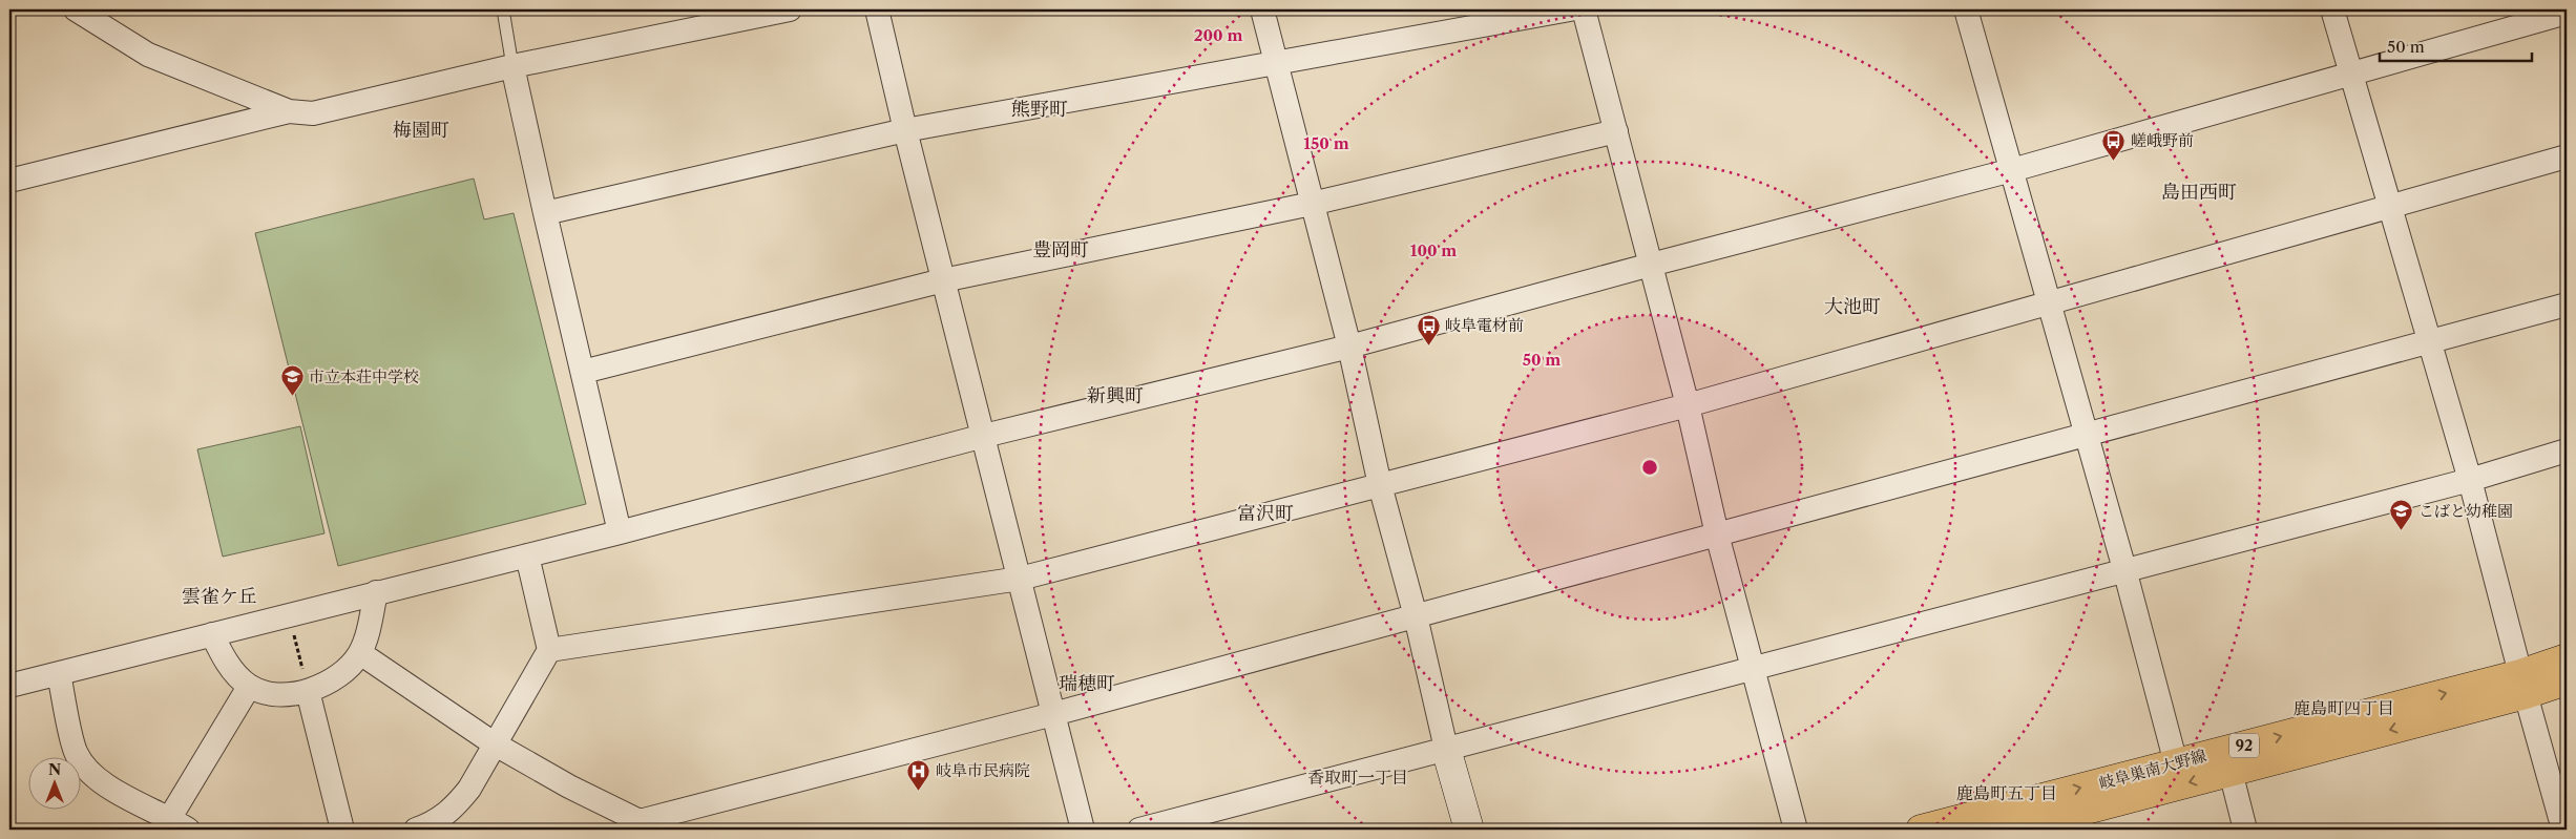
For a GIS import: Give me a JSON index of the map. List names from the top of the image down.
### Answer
{
  "streets": {
    "main road": ["92", "岐阜巣南大野線"]
  },
  "districts": [
    "熊野町",
    "梅園町",
    "島田西町",
    "豊岡町",
    "大池町",
    "新興町",
    "富沢町",
    "雲雀ケ丘",
    "瑞穂町",
    "鹿島町四丁目",
    "香取町一丁目",
    "鹿島町五丁目"
  ],
  "places": {
    "bus stop": ["嵯峨野前", "岐阜電材前"],
    "school or university": ["市立本荘中学校", "こばと幼稚園"],
    "hospital": ["岐阜市民病院"]
  },
  "scale_bar": "50 m",
  "north": "top",
  "rings": [
    "200 m",
    "150 m",
    "100 m",
    "50 m"
  ]
}
